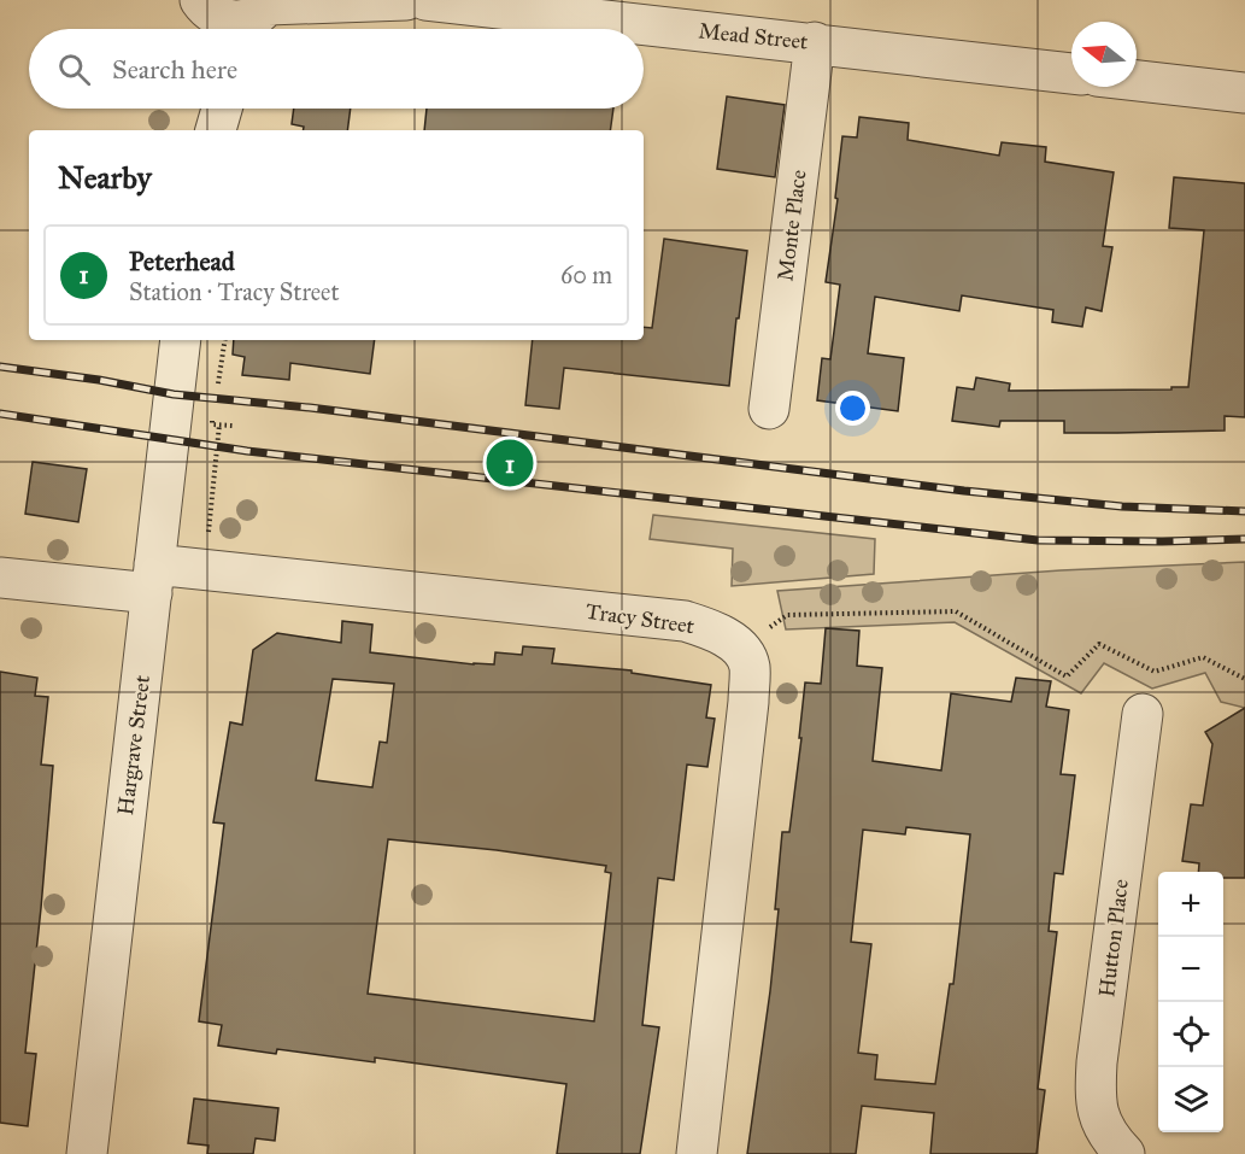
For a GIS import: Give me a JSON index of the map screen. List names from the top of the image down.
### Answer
{
  "streets": {
    "street": [
      "Mead Street",
      "Monte Place",
      "Tracy Street",
      "Hargrave Street",
      "Hutton Place"
    ]
  },
  "crossings": [
    ["Mead Street", "Monte Place"],
    ["Tracy Street", "Hargrave Street"]
  ],
  "north": "left",
  "page": {
    "search": "Search here",
    "heading": "Nearby",
    "list": [
      {
        "mark": "1",
        "name": "Peterhead",
        "note": "Station · Tracy Street",
        "value": "60 m"
      }
    ],
    "pins": "1",
    "map_buttons": ["+", "−"]
  }
}
